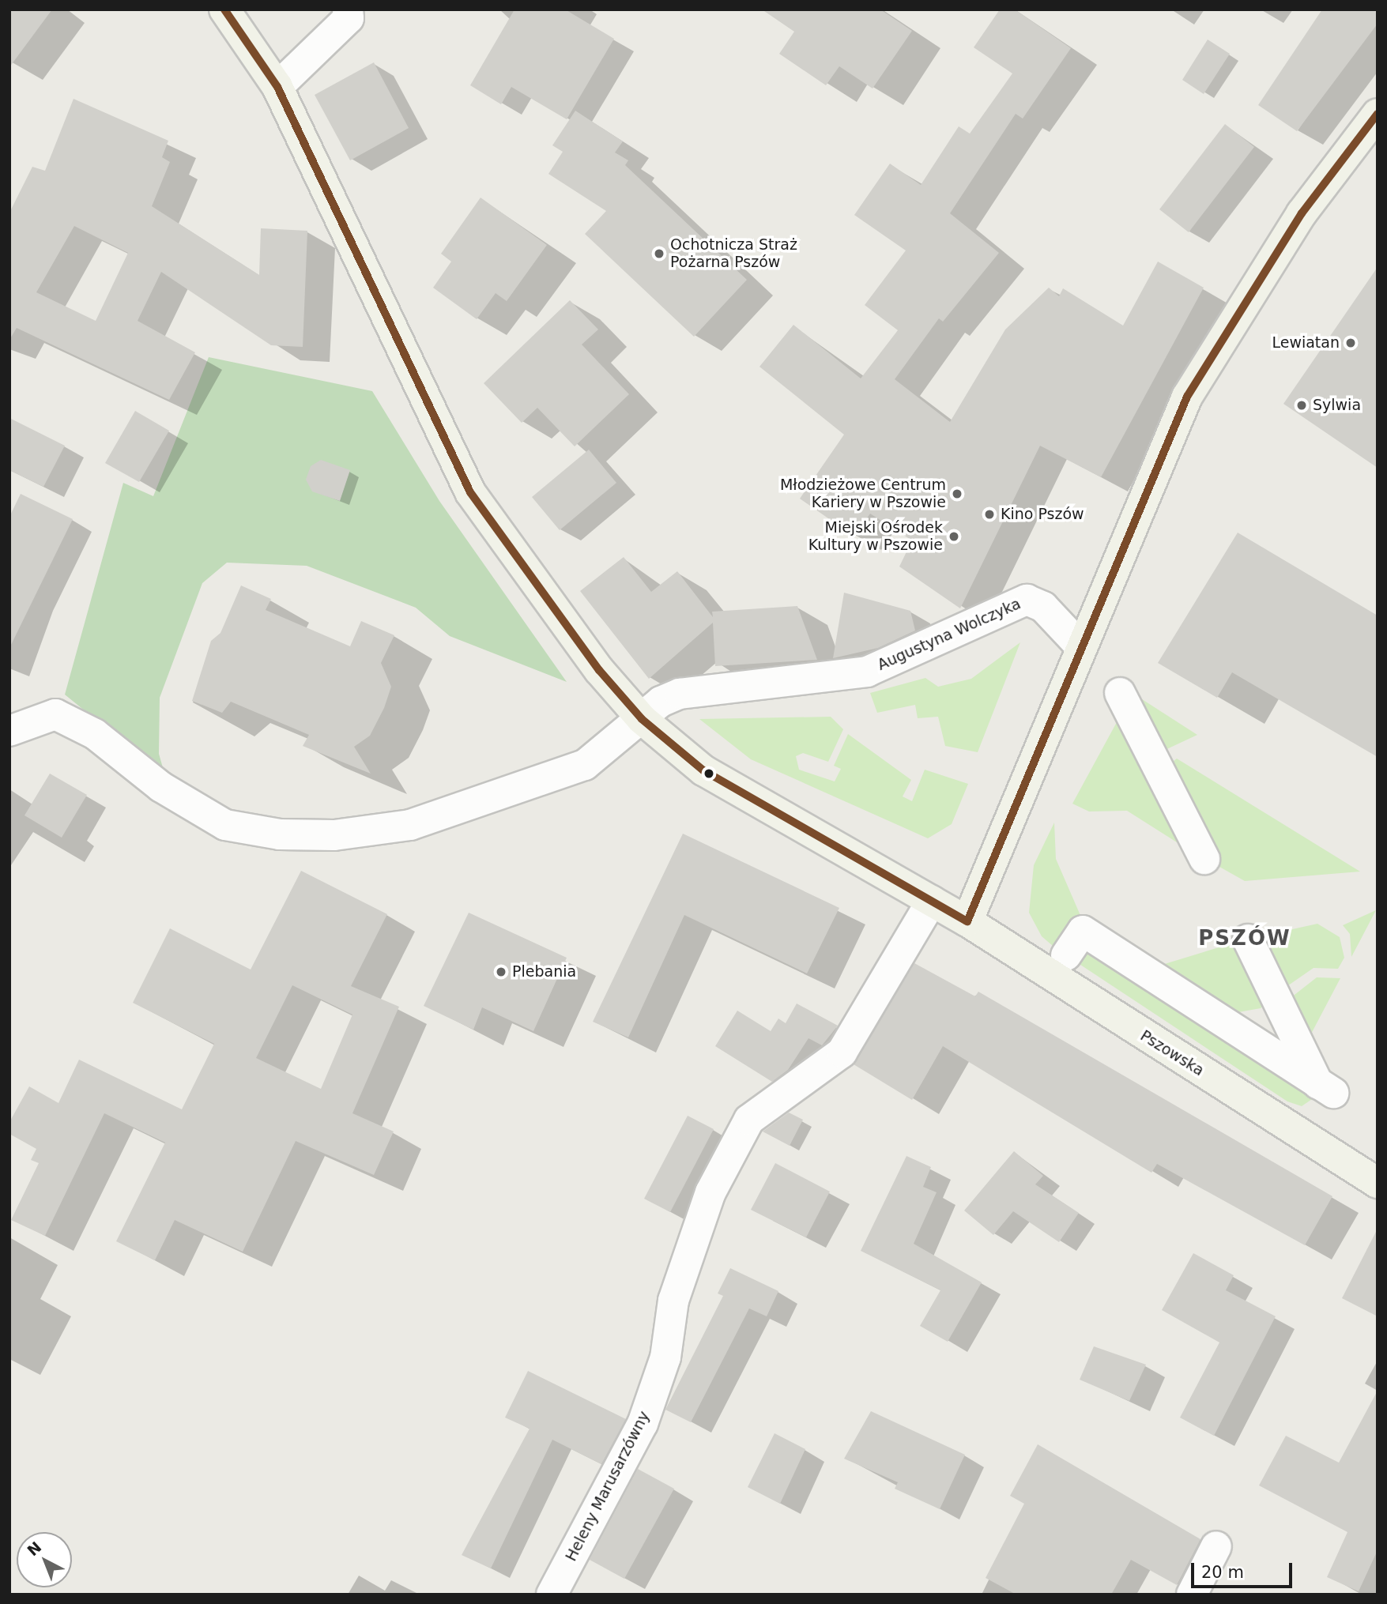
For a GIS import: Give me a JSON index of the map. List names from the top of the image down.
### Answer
{
  "streets": {
    "main road": ["Pszowska"],
    "street": ["Augustyna Wolczyka", "Heleny Marusarzówny"]
  },
  "crossings": [
    ["Augustyna Wolczyka", "Pszowska"],
    ["Pszowska", "Heleny Marusarzówny"]
  ],
  "districts": ["PSZÓW"],
  "places": [
    "Ochotnicza Straż Pożarna Pszów",
    "Lewiatan",
    "Sylwia",
    "Młodzieżowe Centrum Kariery w Pszowie",
    "Kino Pszów",
    "Miejski Ośrodek Kultury w Pszowie",
    "Plebania"
  ],
  "scale_bar": "20 m",
  "north": "top left"
}
